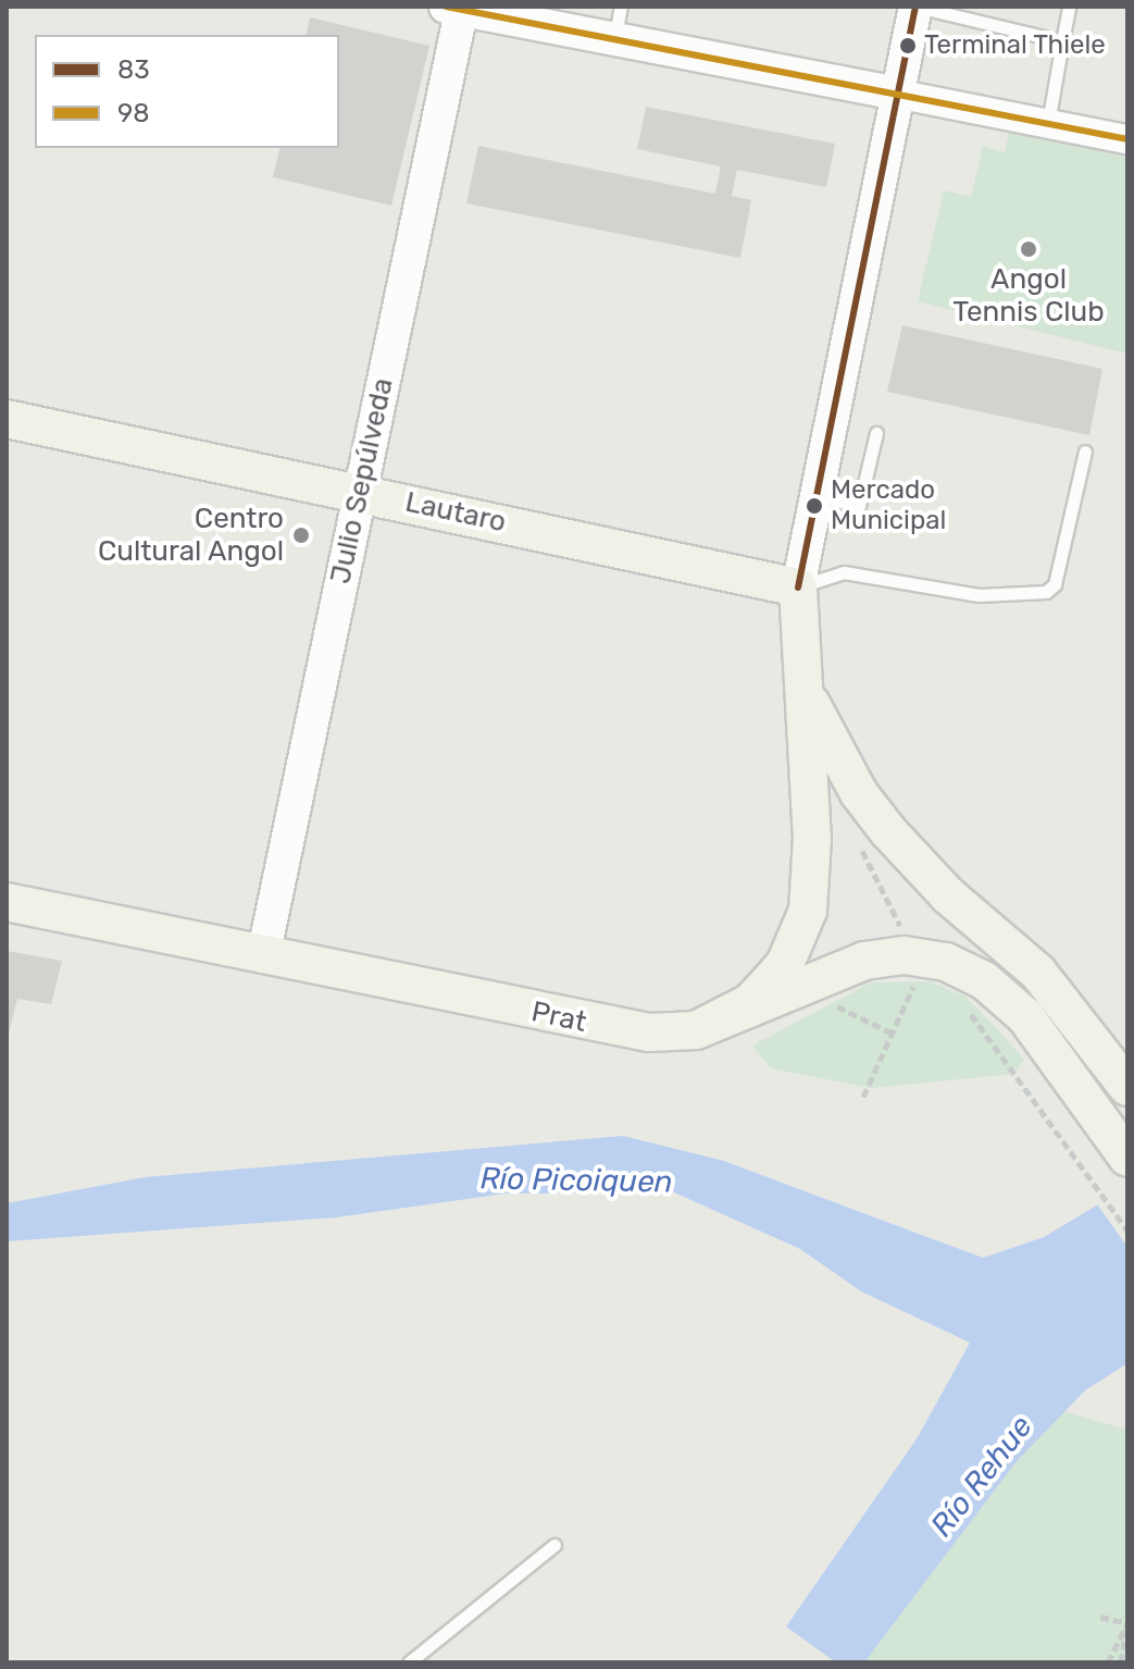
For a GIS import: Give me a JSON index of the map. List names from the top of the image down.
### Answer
{
  "streets": {
    "main road": ["Julio Sepúlveda", "Lautaro", "Prat"]
  },
  "crossings": [
    ["Julio Sepúlveda", "Lautaro"],
    ["Julio Sepúlveda", "Prat"]
  ],
  "water": ["Río Picoiquen", "Río Rehue"],
  "places": [
    "Terminal Thiele",
    "Angol Tennis Club",
    "Mercado Municipal",
    "Centro Cultural Angol"
  ],
  "lines": ["transit line 83", "transit line 98"],
  "legend": ["83", "98"]
}
